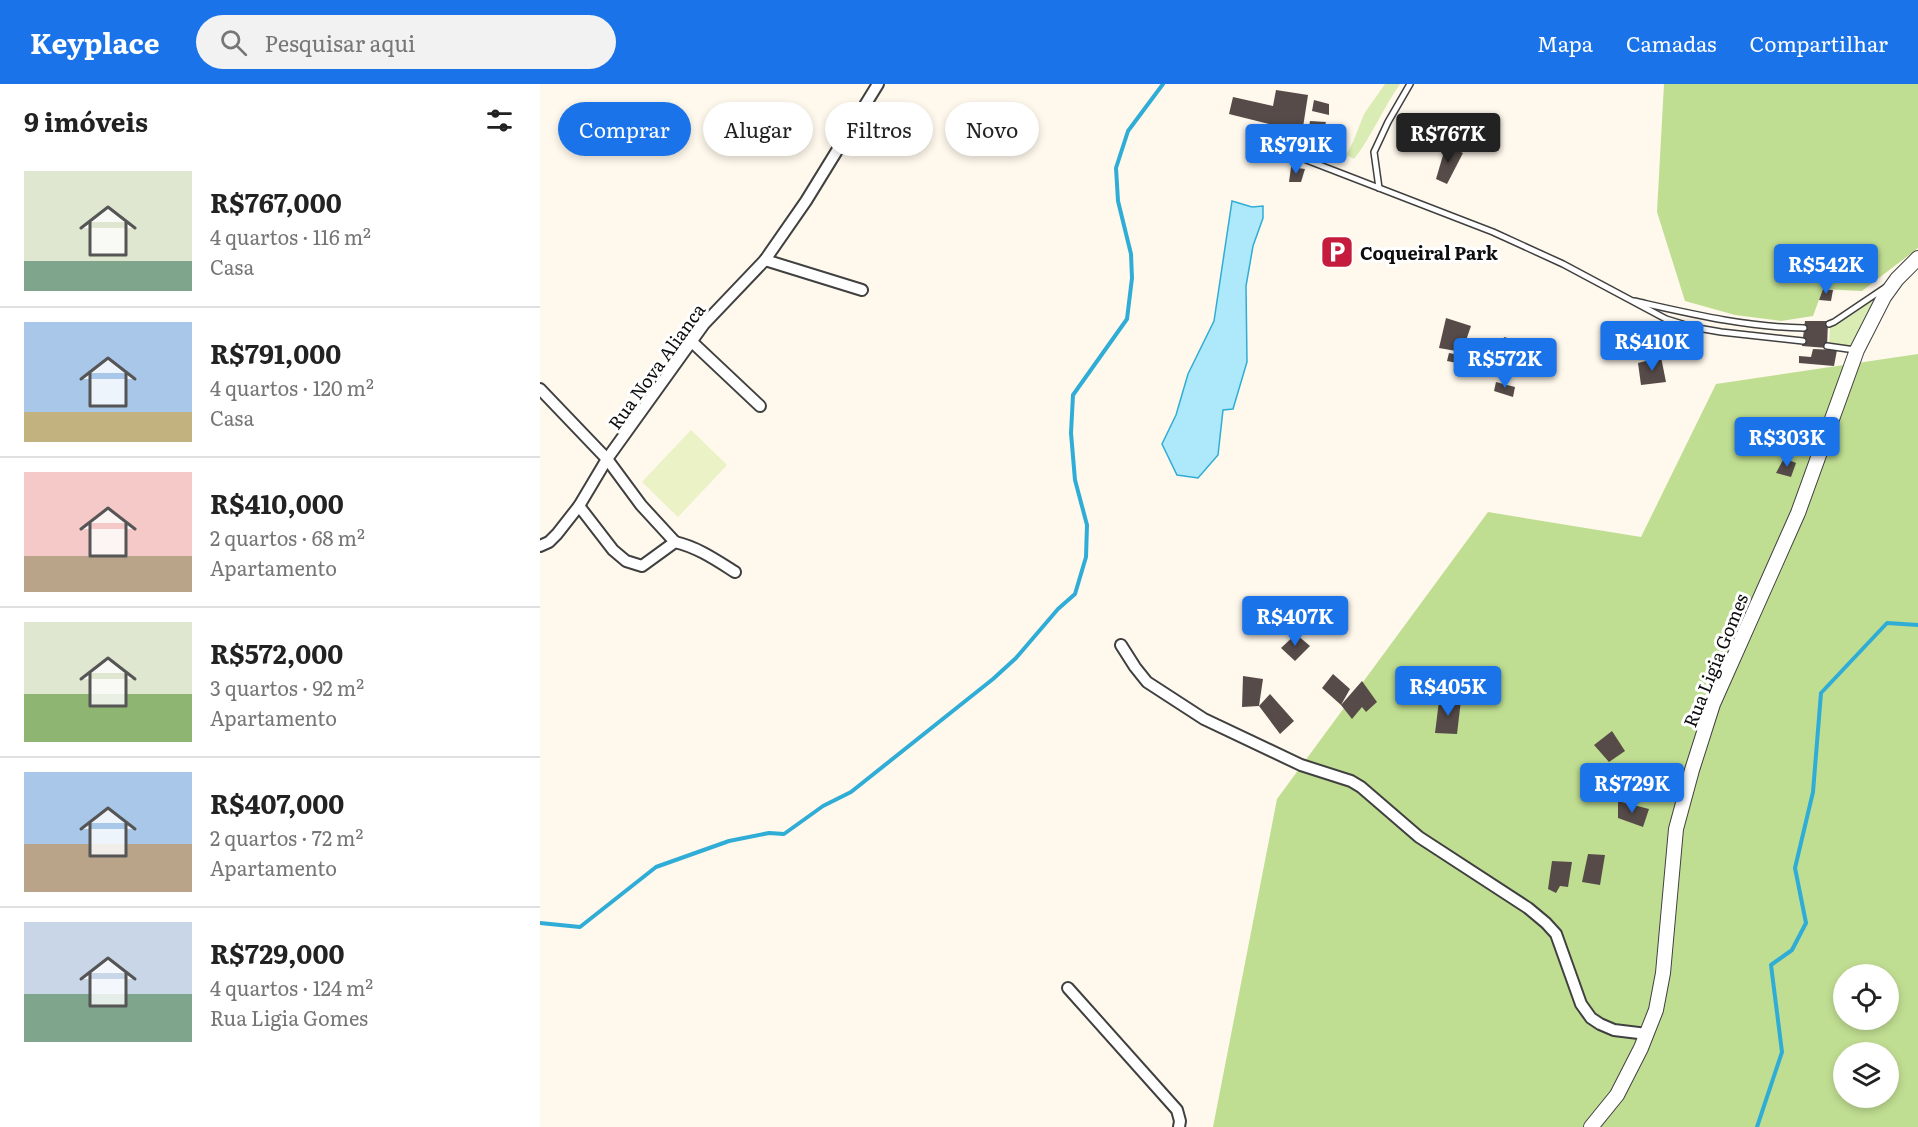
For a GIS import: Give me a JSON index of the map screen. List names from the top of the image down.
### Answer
{
  "streets": {
    "street": ["Rua Nova Alianca", "Rua Ligia Gomes"]
  },
  "places": {
    "parking": ["Coqueiral Park"]
  },
  "page": {
    "header": "Keyplace",
    "search": "Pesquisar aqui",
    "nav": ["Mapa", "Camadas", "Compartilhar"],
    "heading": "9 imóveis",
    "chip": [
      "Comprar",
      "Alugar",
      "Filtros",
      "Novo"
    ],
    "price": [
      "R$767K",
      "R$791K",
      "R$542K",
      "R$410K",
      "R$572K",
      "R$303K",
      "R$407K",
      "R$405K",
      "R$729K"
    ],
    "list": [
      {
        "name": "R$767,000",
        "note": "4 quartos · 116 m² · Casa"
      },
      {
        "name": "R$791,000",
        "note": "4 quartos · 120 m² · Casa"
      },
      {
        "name": "R$410,000",
        "note": "2 quartos · 68 m² · Apartamento"
      },
      {
        "name": "R$572,000",
        "note": "3 quartos · 92 m² · Apartamento"
      },
      {
        "name": "R$407,000",
        "note": "2 quartos · 72 m² · Apartamento"
      },
      {
        "name": "R$729,000",
        "note": "4 quartos · 124 m² · Rua Ligia Gomes"
      }
    ]
  }
}
